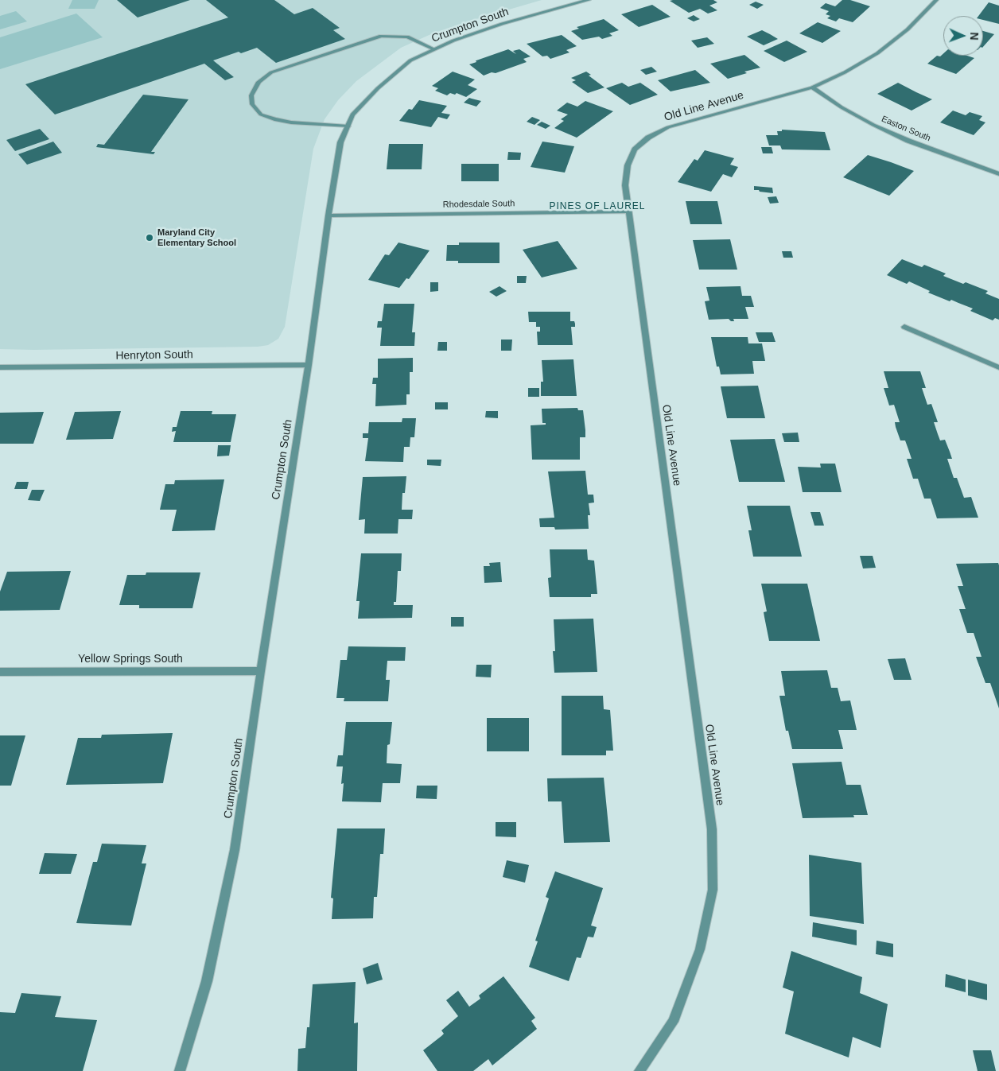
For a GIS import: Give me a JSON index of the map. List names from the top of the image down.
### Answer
{
  "streets": {
    "street": [
      "Crumpton South",
      "Old Line Avenue",
      "Easton South",
      "Rhodesdale South",
      "Henryton South",
      "Yellow Springs South"
    ]
  },
  "crossings": [
    ["Crumpton South", "Rhodesdale South"],
    ["Crumpton South", "Henryton South"],
    ["Crumpton South", "Yellow Springs South"],
    ["Old Line Avenue", "Easton South"],
    ["Old Line Avenue", "Rhodesdale South"]
  ],
  "districts": ["PINES OF LAUREL"],
  "places": ["Maryland City Elementary School"],
  "north": "right"
}
